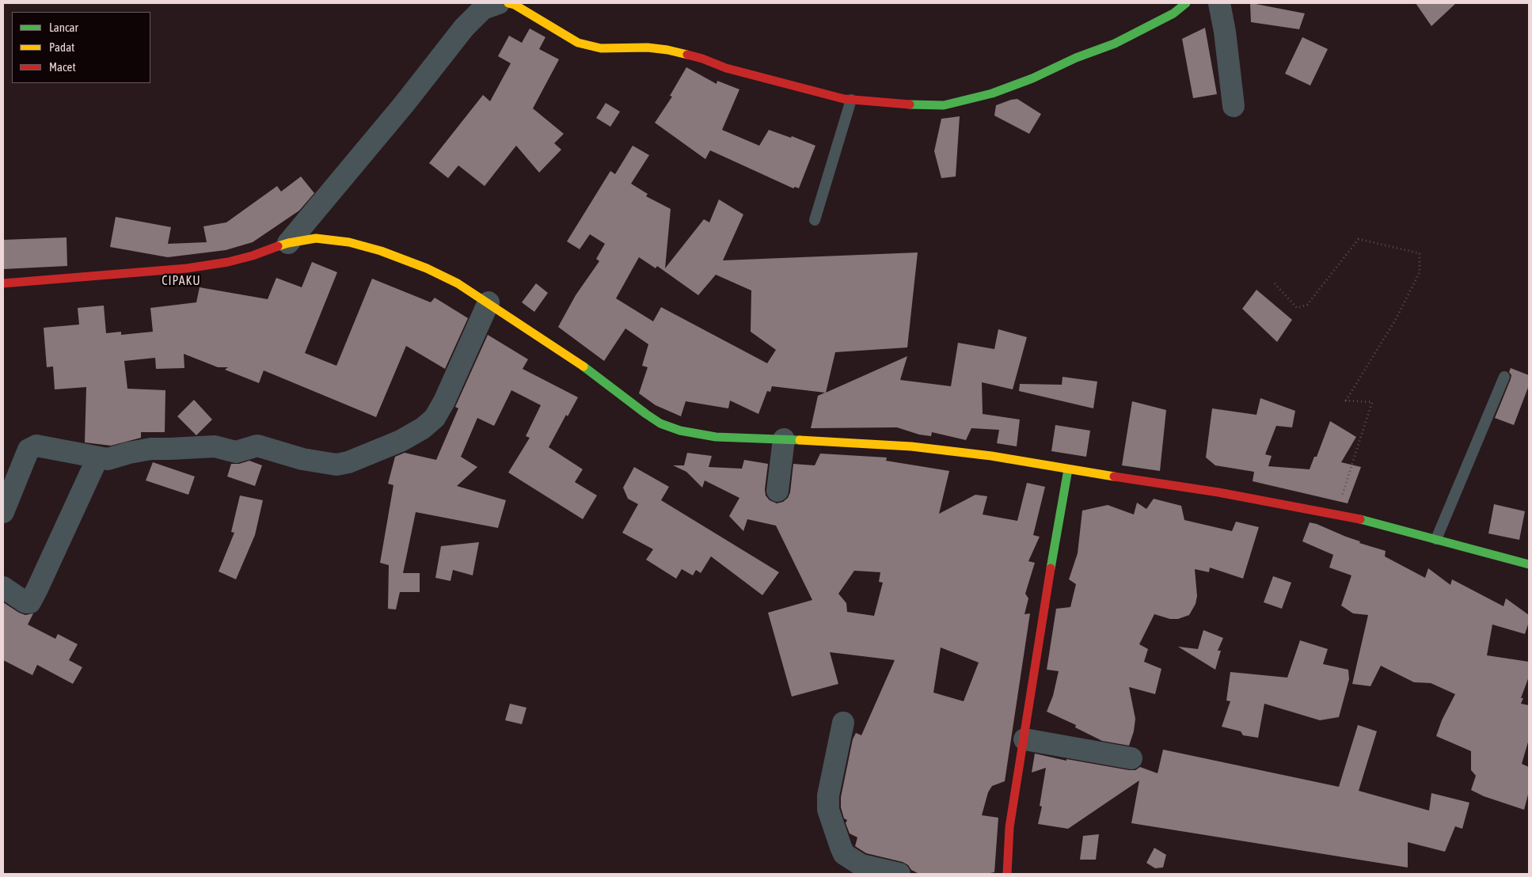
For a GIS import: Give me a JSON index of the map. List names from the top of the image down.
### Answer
{
  "districts": ["CIPAKU"],
  "legend": ["Lancar", "Padat", "Macet"]
}
